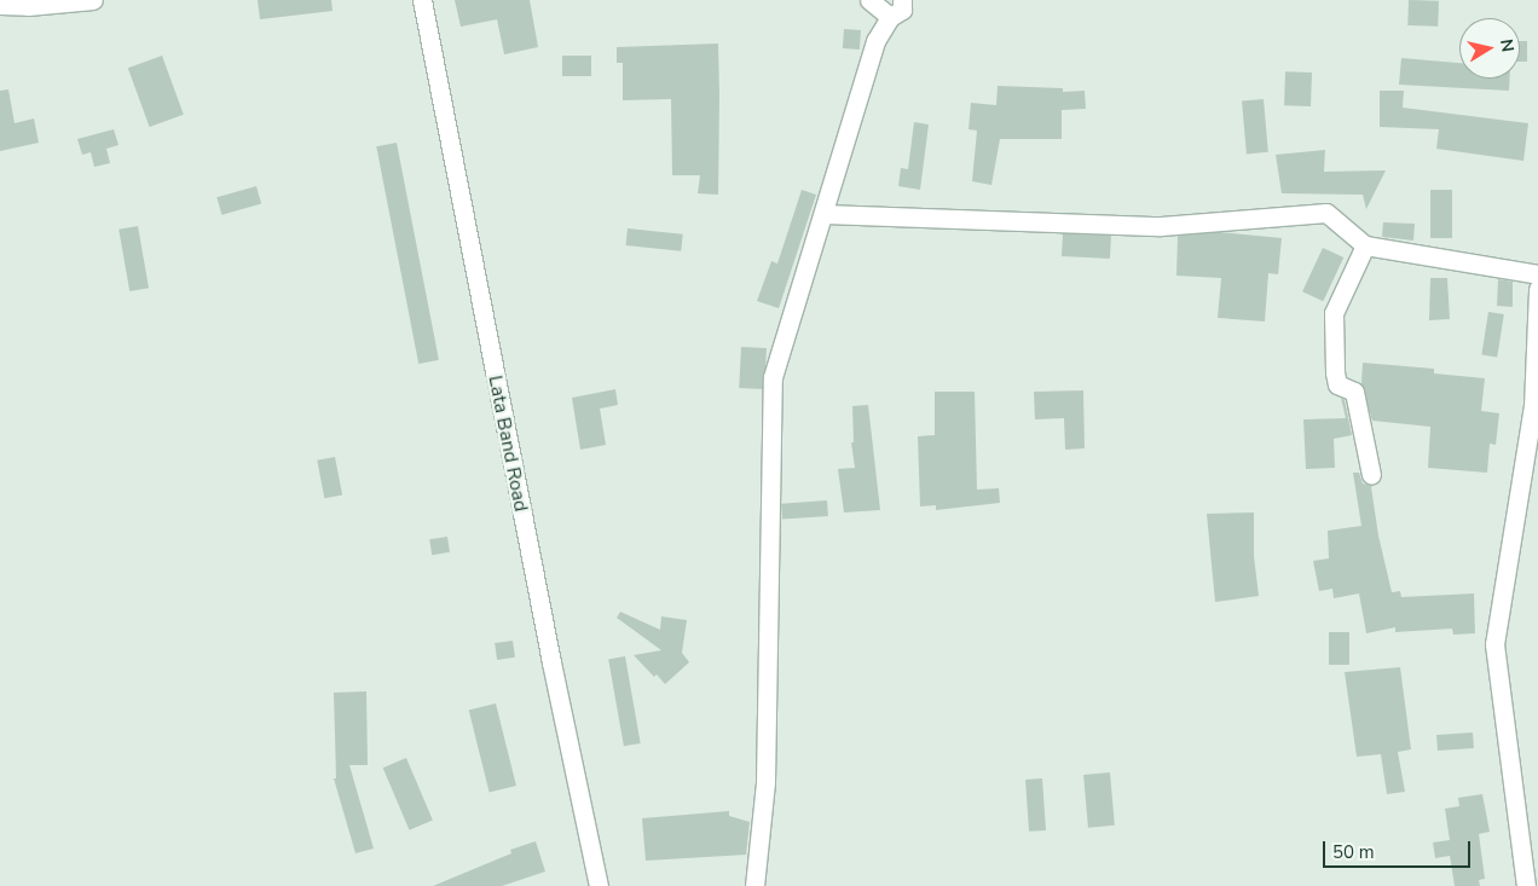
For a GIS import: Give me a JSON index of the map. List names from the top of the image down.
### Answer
{
  "streets": {
    "street": ["Lata Band Road"]
  },
  "scale_bar": "50 m",
  "north": "right"
}
